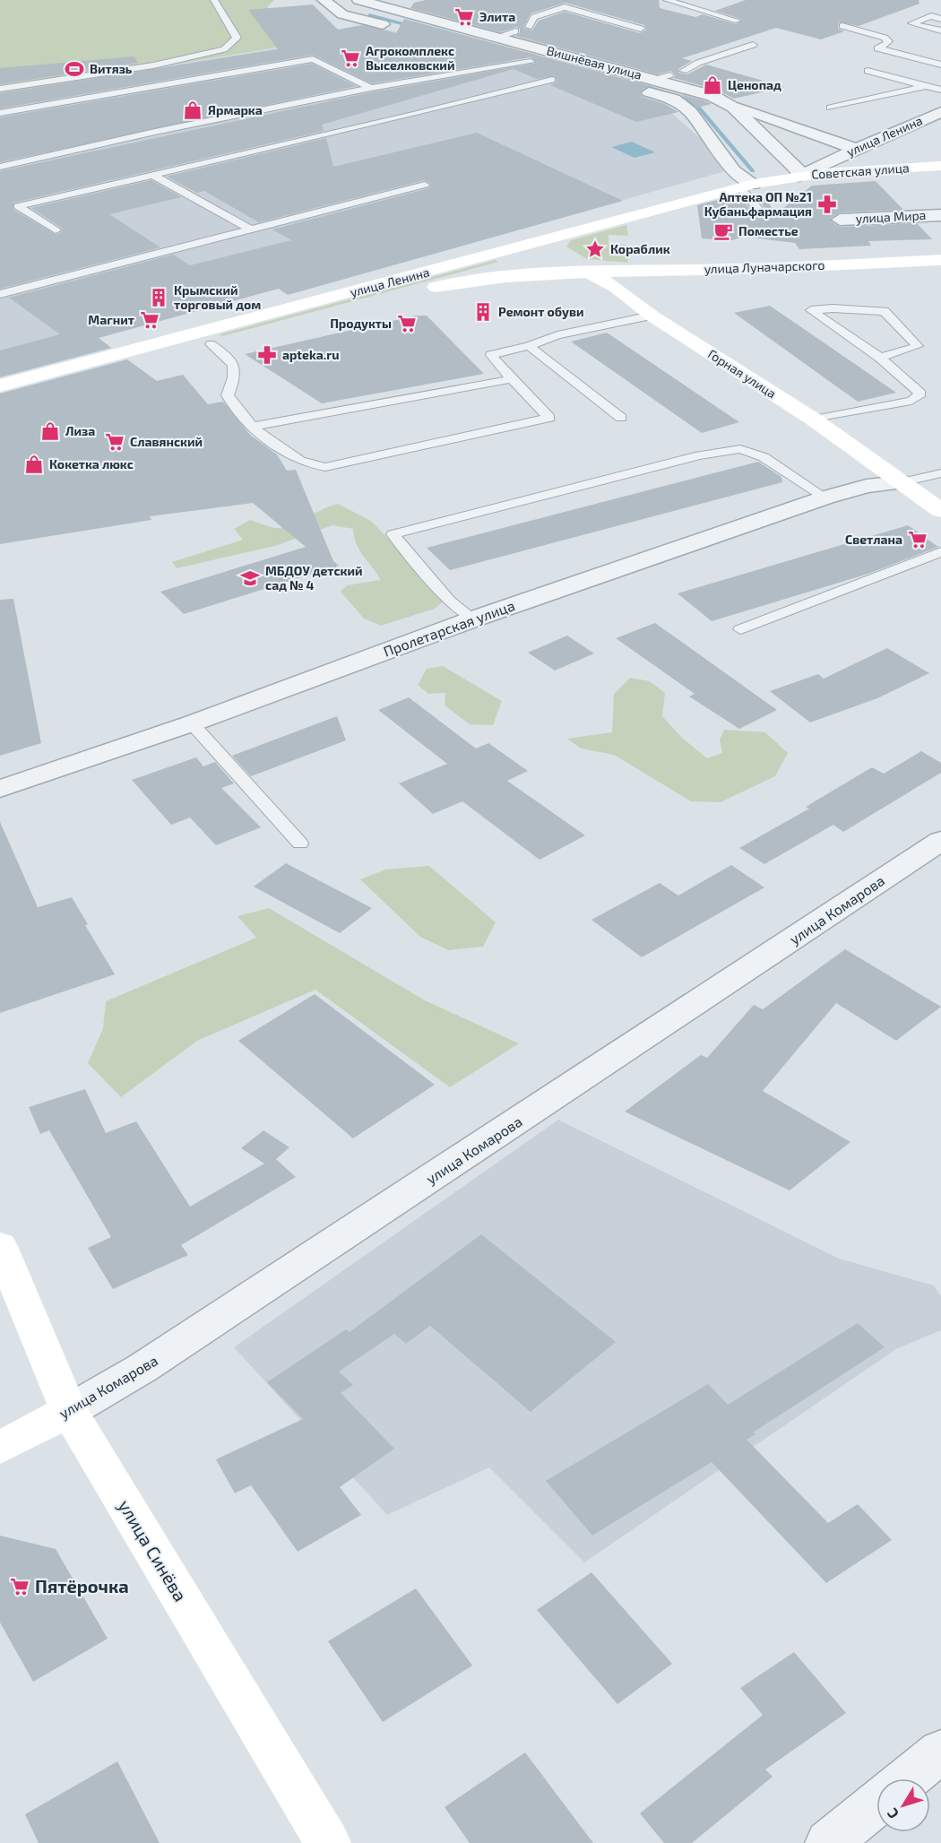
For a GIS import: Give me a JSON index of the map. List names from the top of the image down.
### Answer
{
  "streets": {
    "main road": [
      "улица Ленина",
      "Советская улица",
      "улица Луначарского",
      "Горная улица",
      "улица Комарова",
      "улица Синёва"
    ],
    "street": ["Вишнёвая улица", "улица Мира", "Пролетарская улица"]
  },
  "crossings": [
    ["Вишнёвая улица", "улица Ленина"],
    ["Вишнёвая улица", "Советская улица"],
    ["улица Ленина", "Советская улица"],
    ["улица Ленина", "улица Луначарского"],
    ["улица Ленина", "Горная улица"],
    ["улица Луначарского", "Горная улица"],
    ["Горная улица", "Пролетарская улица"],
    ["улица Комарова", "улица Синёва"]
  ],
  "places": {
    "supermarket": [
      "Элита",
      "Агрокомплекс Выселковский",
      "Магнит",
      "Продукты",
      "Славянский",
      "Светлана",
      "Пятёрочка"
    ],
    "sports": ["Витязь"],
    "shop": [
      "Ценопад",
      "Ярмарка",
      "Лиза",
      "Кокетка люкс"
    ],
    "pharmacy": ["Аптека ОП №21 Кубаньфармация", "apteka.ru"],
    "cafe": ["Поместье"],
    "place": ["Кораблик"],
    "building": ["Крымский торговый дом", "Ремонт обуви"],
    "school or university": ["МБДОУ детский сад № 4"]
  },
  "north": "bottom left"
}
